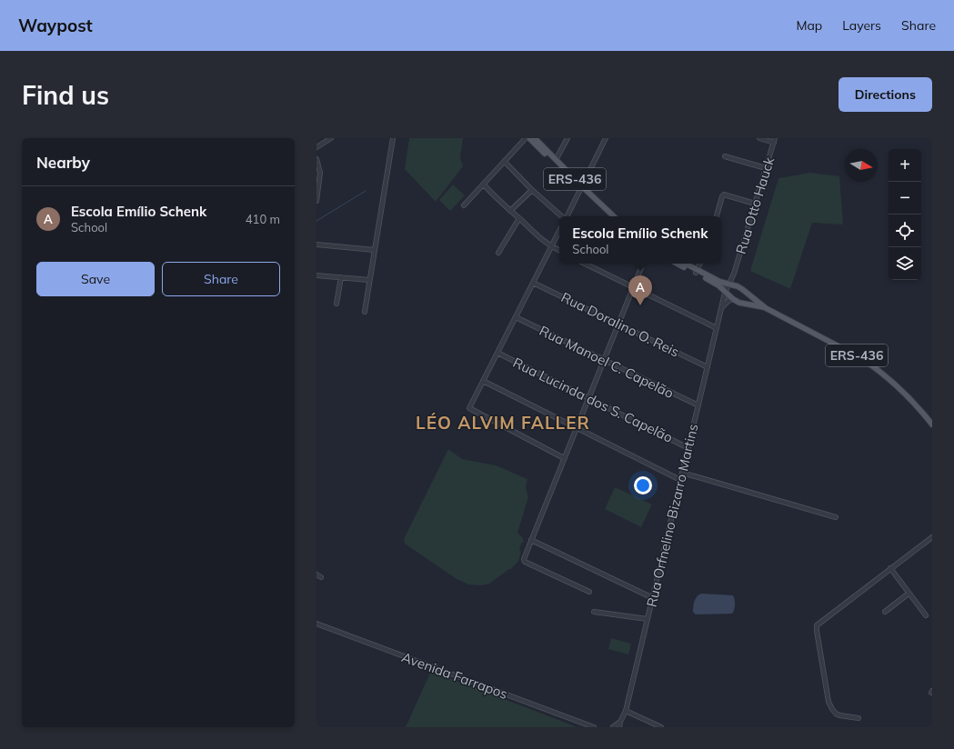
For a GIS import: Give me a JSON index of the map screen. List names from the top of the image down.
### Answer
{
  "streets": {
    "main road": ["ERS-436"],
    "street": [
      "Rua Otto Hauck",
      "Rua Doralino O. Reis",
      "Rua Manoel C. Capelão",
      "Rua Lucinda dos S. Capelão",
      "Rua Orfnelino Bizarro Martins",
      "Avenida Farrapos"
    ]
  },
  "crossings": [
    ["ERS-436", "Rua Orfnelino Bizarro Martins"],
    ["Rua Otto Hauck", "Rua Orfnelino Bizarro Martins"],
    ["Rua Doralino O. Reis", "Rua Orfnelino Bizarro Martins"],
    ["Rua Manoel C. Capelão", "Rua Orfnelino Bizarro Martins"],
    ["Rua Lucinda dos S. Capelão", "Rua Orfnelino Bizarro Martins"]
  ],
  "districts": ["LÉO ALVIM FALLER"],
  "north": "right",
  "page": {
    "header": "Waypost",
    "nav": ["Map", "Layers", "Share"],
    "buttons": [
      "Directions",
      ["Save", "Share"]
    ],
    "title": "Find us",
    "heading": "Nearby",
    "map_buttons": ["+", "−"],
    "list": [
      {
        "mark": "A",
        "name": "Escola Emílio Schenk",
        "note": "School",
        "value": "410 m"
      }
    ],
    "popup": ["Escola Emílio Schenk", "School"],
    "pins": "A"
  }
}
